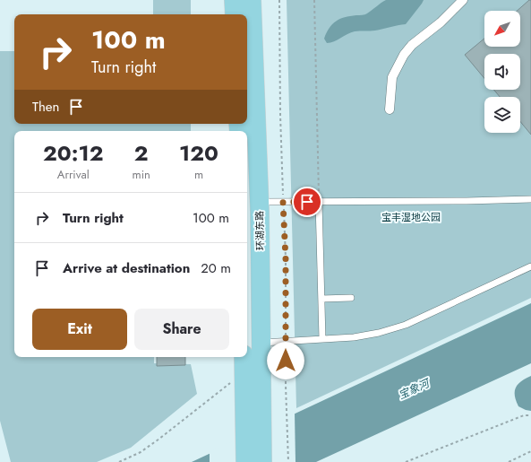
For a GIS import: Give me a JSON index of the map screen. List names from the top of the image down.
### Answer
{
  "streets": {
    "main road": ["环湖东路"]
  },
  "water": ["宝象河"],
  "parks": ["宝丰湿地公园"],
  "north": "bottom left",
  "page": {
    "turn": ["100 m", "Turn right"],
    "then": "Then",
    "eta": [
      "20:12",
      "Arrival",
      "2",
      "min",
      "120",
      "m"
    ],
    "list": [
      {
        "name": "Turn right",
        "value": "100 m"
      },
      {
        "name": "Arrive at destination",
        "value": "20 m"
      }
    ],
    "buttons": ["Exit", "Share"]
  }
}
